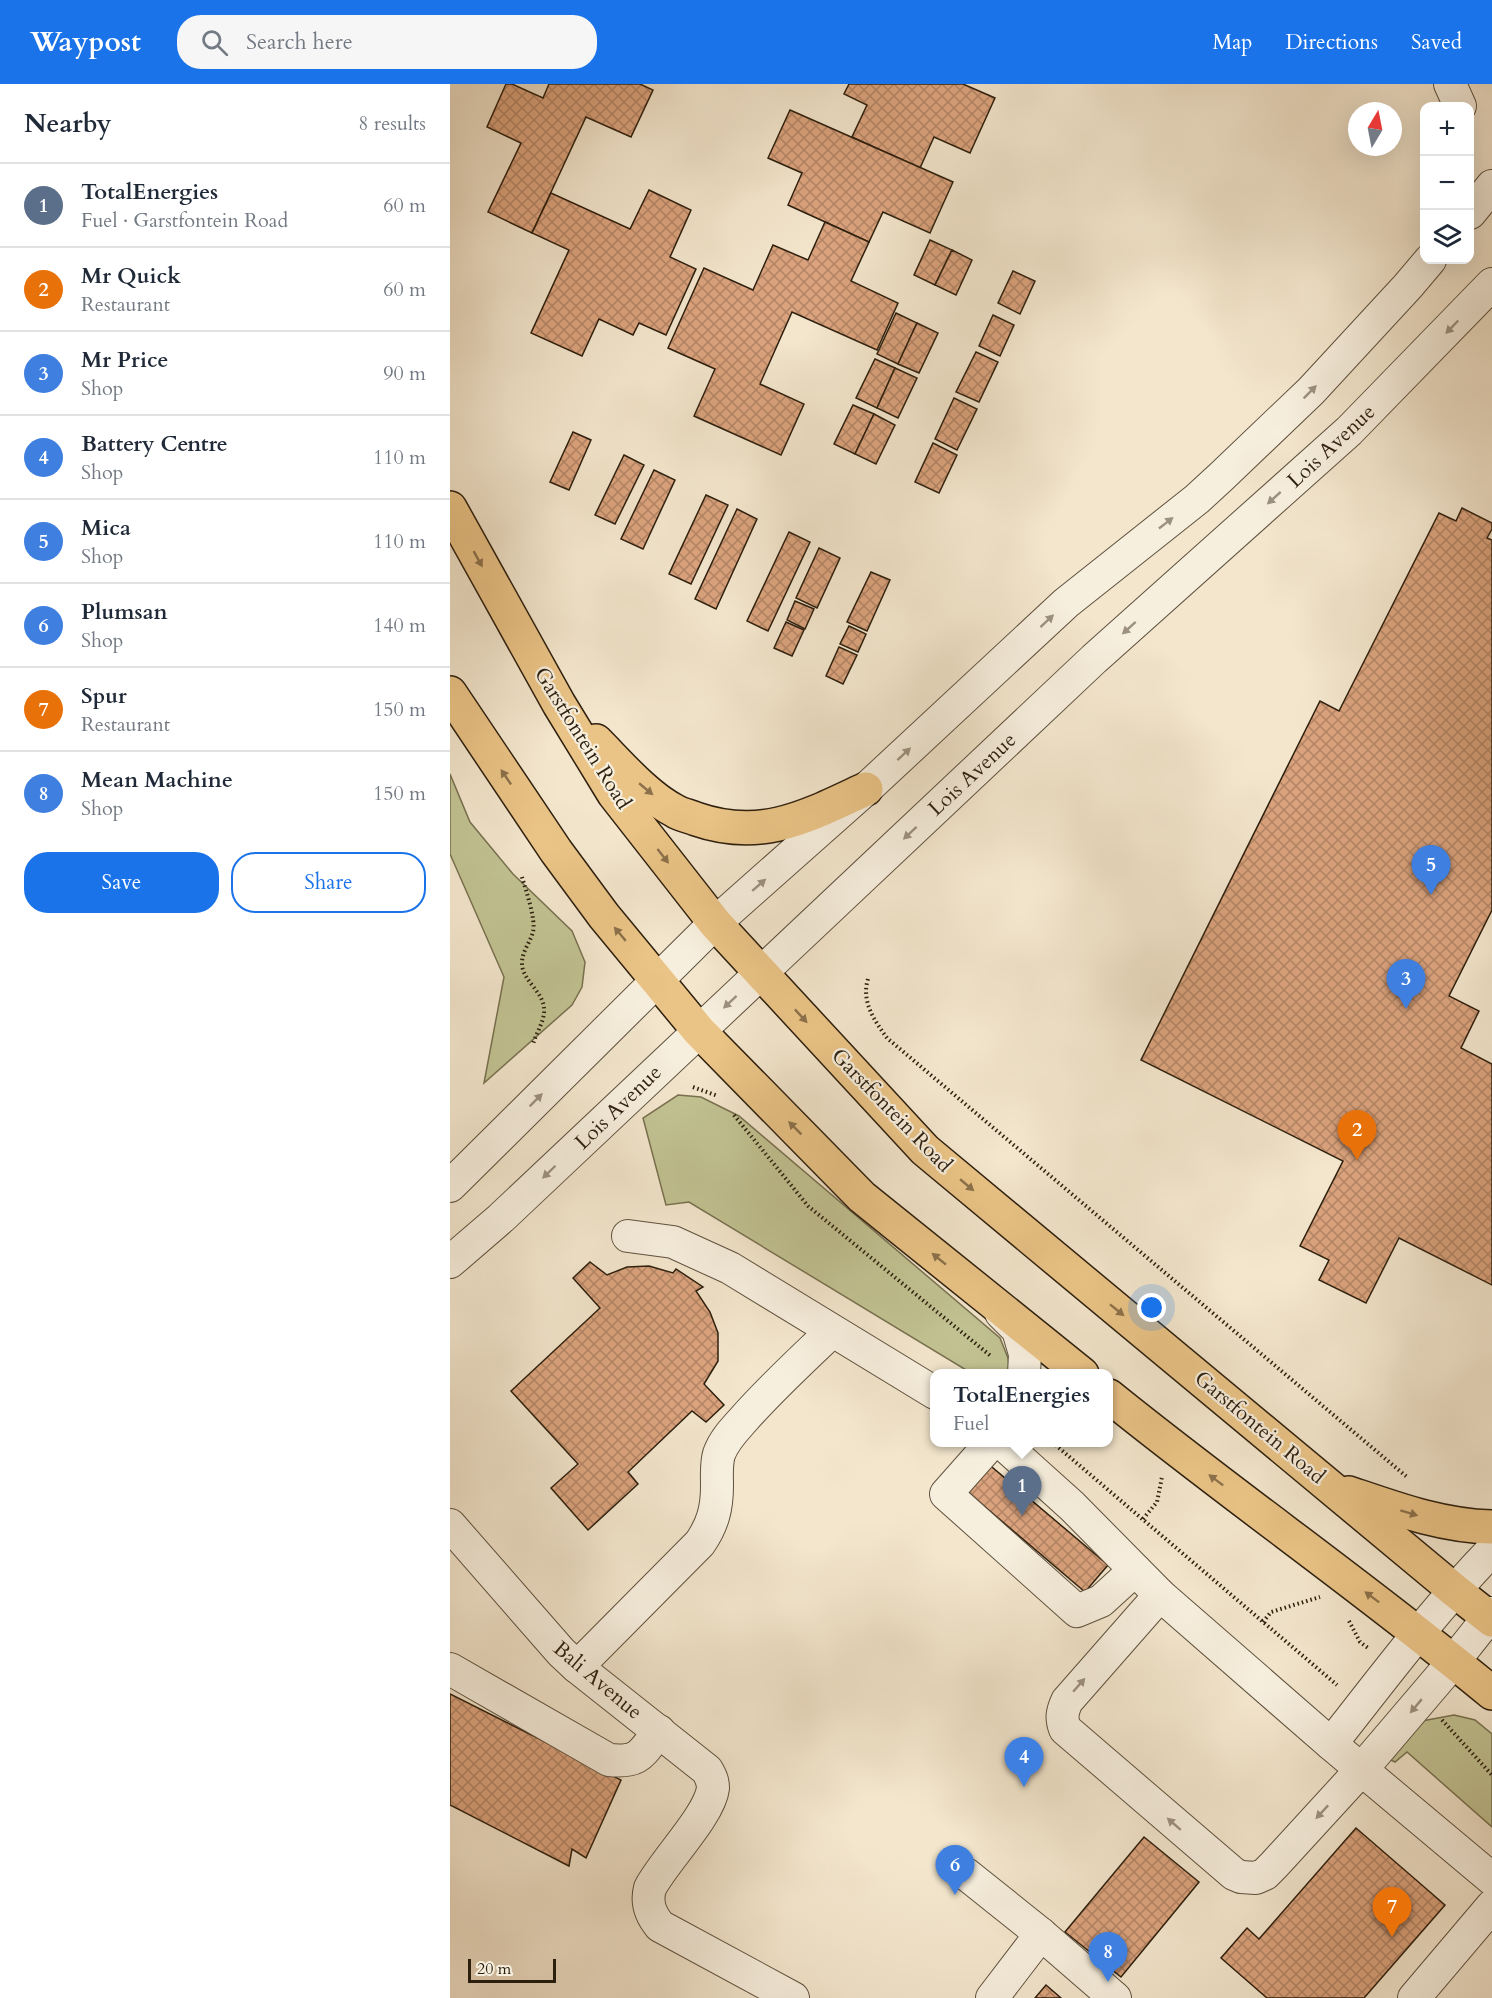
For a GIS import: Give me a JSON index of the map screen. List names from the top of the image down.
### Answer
{
  "streets": {
    "main road": ["Garstfontein Road"],
    "street": ["Lois Avenue", "Bali Avenue"]
  },
  "crossings": [
    ["Lois Avenue", "Garstfontein Road"]
  ],
  "scale_bar": "20 m",
  "north": "top",
  "page": {
    "header": "Waypost",
    "search": "Search here",
    "nav": ["Map", "Directions", "Saved"],
    "heading": ["Nearby", "8 results"],
    "map_buttons": ["+", "−"],
    "list": [
      {
        "mark": "1",
        "name": "TotalEnergies",
        "note": "Fuel · Garstfontein Road",
        "value": "60 m"
      },
      {
        "mark": "2",
        "name": "Mr Quick",
        "note": "Restaurant",
        "value": "60 m"
      },
      {
        "mark": "3",
        "name": "Mr Price",
        "note": "Shop",
        "value": "90 m"
      },
      {
        "mark": "4",
        "name": "Battery Centre",
        "note": "Shop",
        "value": "110 m"
      },
      {
        "mark": "5",
        "name": "Mica",
        "note": "Shop",
        "value": "110 m"
      },
      {
        "mark": "6",
        "name": "Plumsan",
        "note": "Shop",
        "value": "140 m"
      },
      {
        "mark": "7",
        "name": "Spur",
        "note": "Restaurant",
        "value": "150 m"
      },
      {
        "mark": "8",
        "name": "Mean Machine",
        "note": "Shop",
        "value": "150 m"
      }
    ],
    "buttons": ["Save", "Share"],
    "pins": [
      "5",
      "3",
      "2",
      "1",
      "4",
      "6",
      "7",
      "8"
    ],
    "popup": ["TotalEnergies", "Fuel"],
    "scale": "20 m"
  }
}
